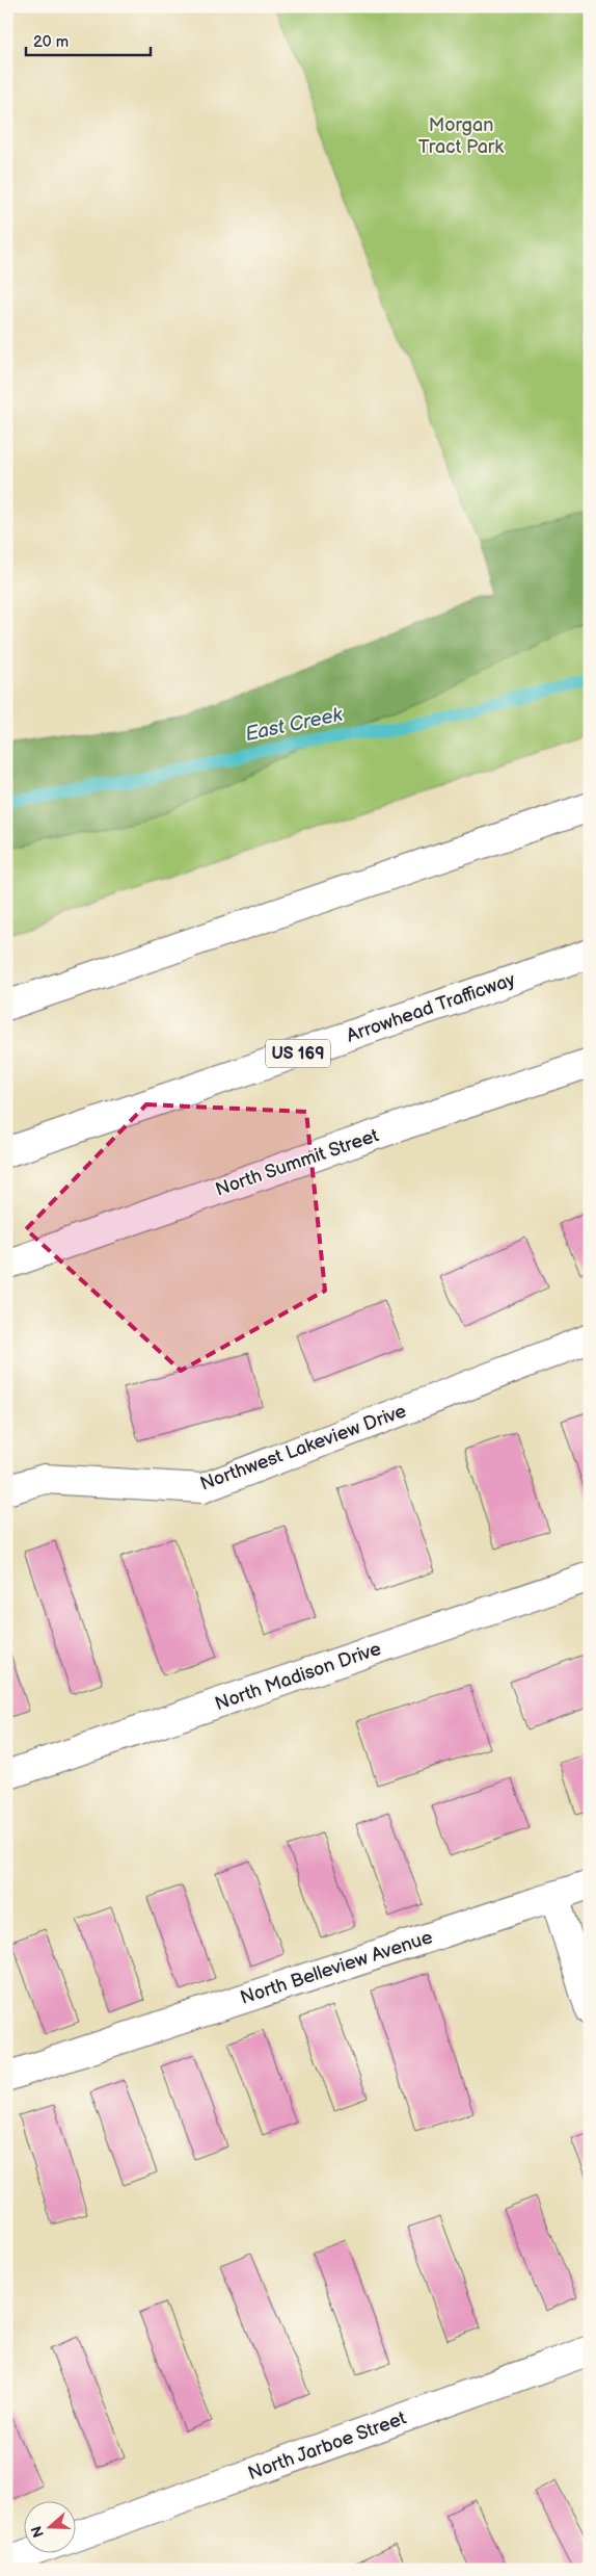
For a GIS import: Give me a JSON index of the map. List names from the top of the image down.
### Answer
{
  "streets": {
    "main road": [
      "Arrowhead Trafficway",
      "US 169",
      "North Summit Street",
      "Northwest Lakeview Drive",
      "North Madison Drive",
      "North Belleview Avenue",
      "North Jarboe Street"
    ]
  },
  "water": ["East Creek"],
  "parks": ["Morgan Tract Park"],
  "scale_bar": "20 m",
  "north": "left"
}
